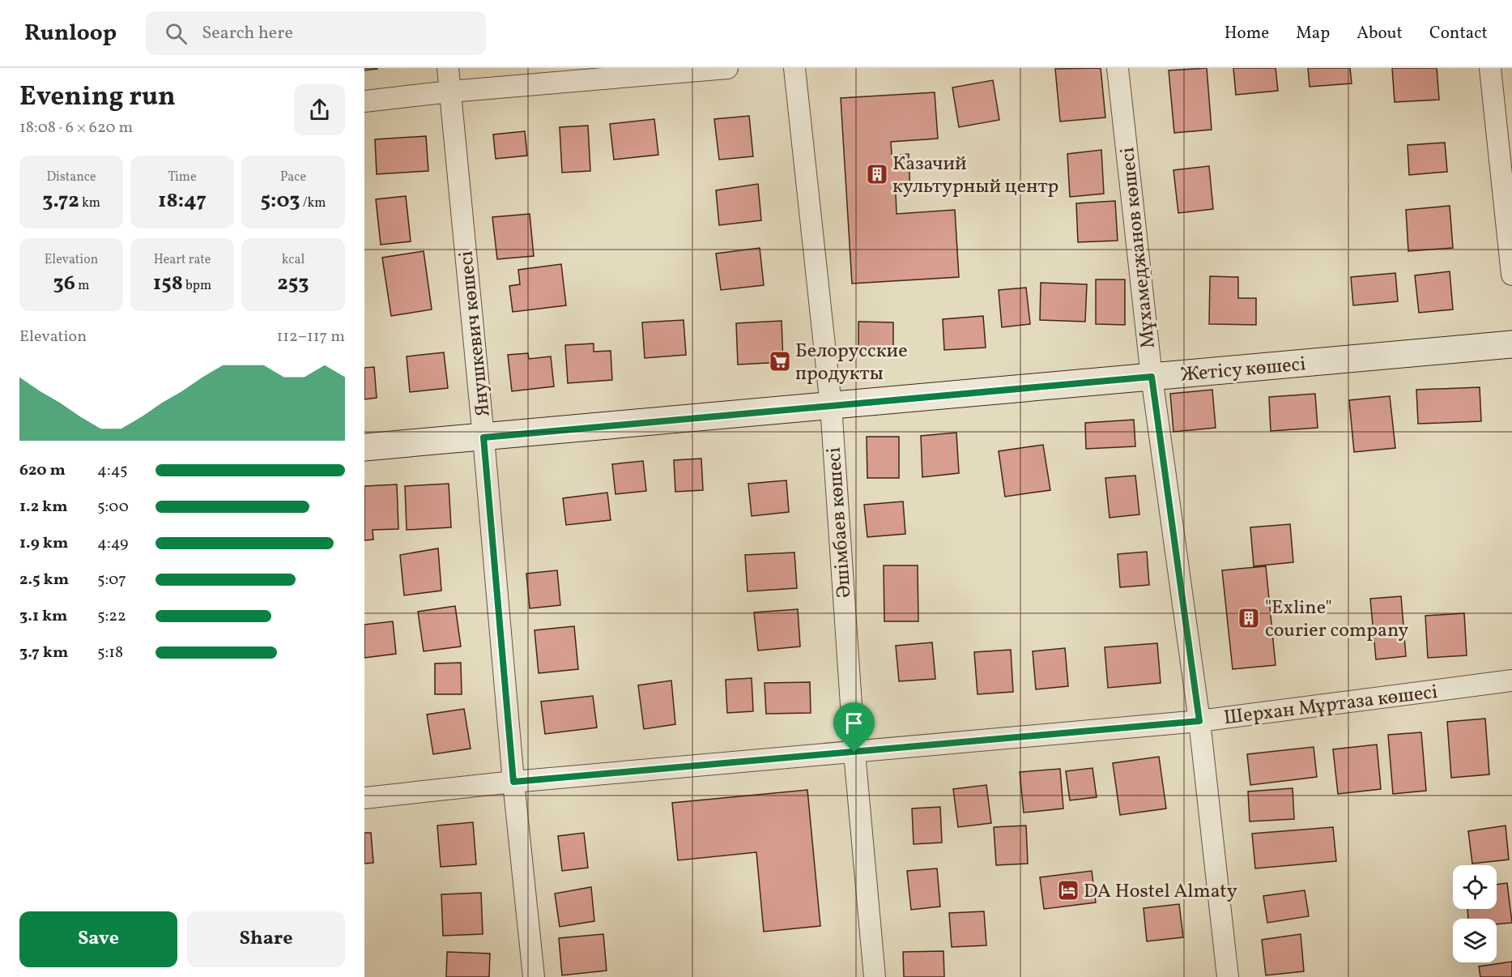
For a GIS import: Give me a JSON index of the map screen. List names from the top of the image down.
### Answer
{
  "streets": {
    "main road": ["Жетісу көшесі"],
    "street": [
      "Мұхамеджанов көшесі",
      "Янушкевич көшесі",
      "Әшімбаев көшесі",
      "Шерхан Мұртаза көшесі"
    ]
  },
  "crossings": [
    ["Мұхамеджанов көшесі", "Жетісу көшесі"],
    ["Мұхамеджанов көшесі", "Шерхан Мұртаза көшесі"],
    ["Янушкевич көшесі", "Жетісу көшесі"],
    ["Янушкевич көшесі", "Шерхан Мұртаза көшесі"],
    ["Жетісу көшесі", "Әшімбаев көшесі"],
    ["Әшімбаев көшесі", "Шерхан Мұртаза көшесі"]
  ],
  "places": {
    "building": ["Казачий культурный центр", "\"Exline\" courier company"],
    "supermarket": ["Белорусские продукты"],
    "hotel": ["DA Hostel Almaty"]
  },
  "page": {
    "header": "Runloop",
    "search": "Search here",
    "nav": [
      "Home",
      "Map",
      "About",
      "Contact"
    ],
    "heading": ["Evening run", "18:08 · 6 × 620 m"],
    "stats": [
      ["Distance", "3.72 km"],
      ["Time", "18:47"],
      ["Pace", "5:03 /km"],
      ["Elevation", "36 m"],
      ["Heart rate", "158 bpm"],
      ["kcal", "253"]
    ],
    "chart": ["Elevation", "112–117 m"],
    "list": [
      {
        "name": "620 m",
        "note": "4:45"
      },
      {
        "name": "1.2 km",
        "note": "5:00"
      },
      {
        "name": "1.9 km",
        "note": "4:49"
      },
      {
        "name": "2.5 km",
        "note": "5:07"
      },
      {
        "name": "3.1 km",
        "note": "5:22"
      },
      {
        "name": "3.7 km",
        "note": "5:18"
      }
    ],
    "buttons": ["Save", "Share"]
  }
}
